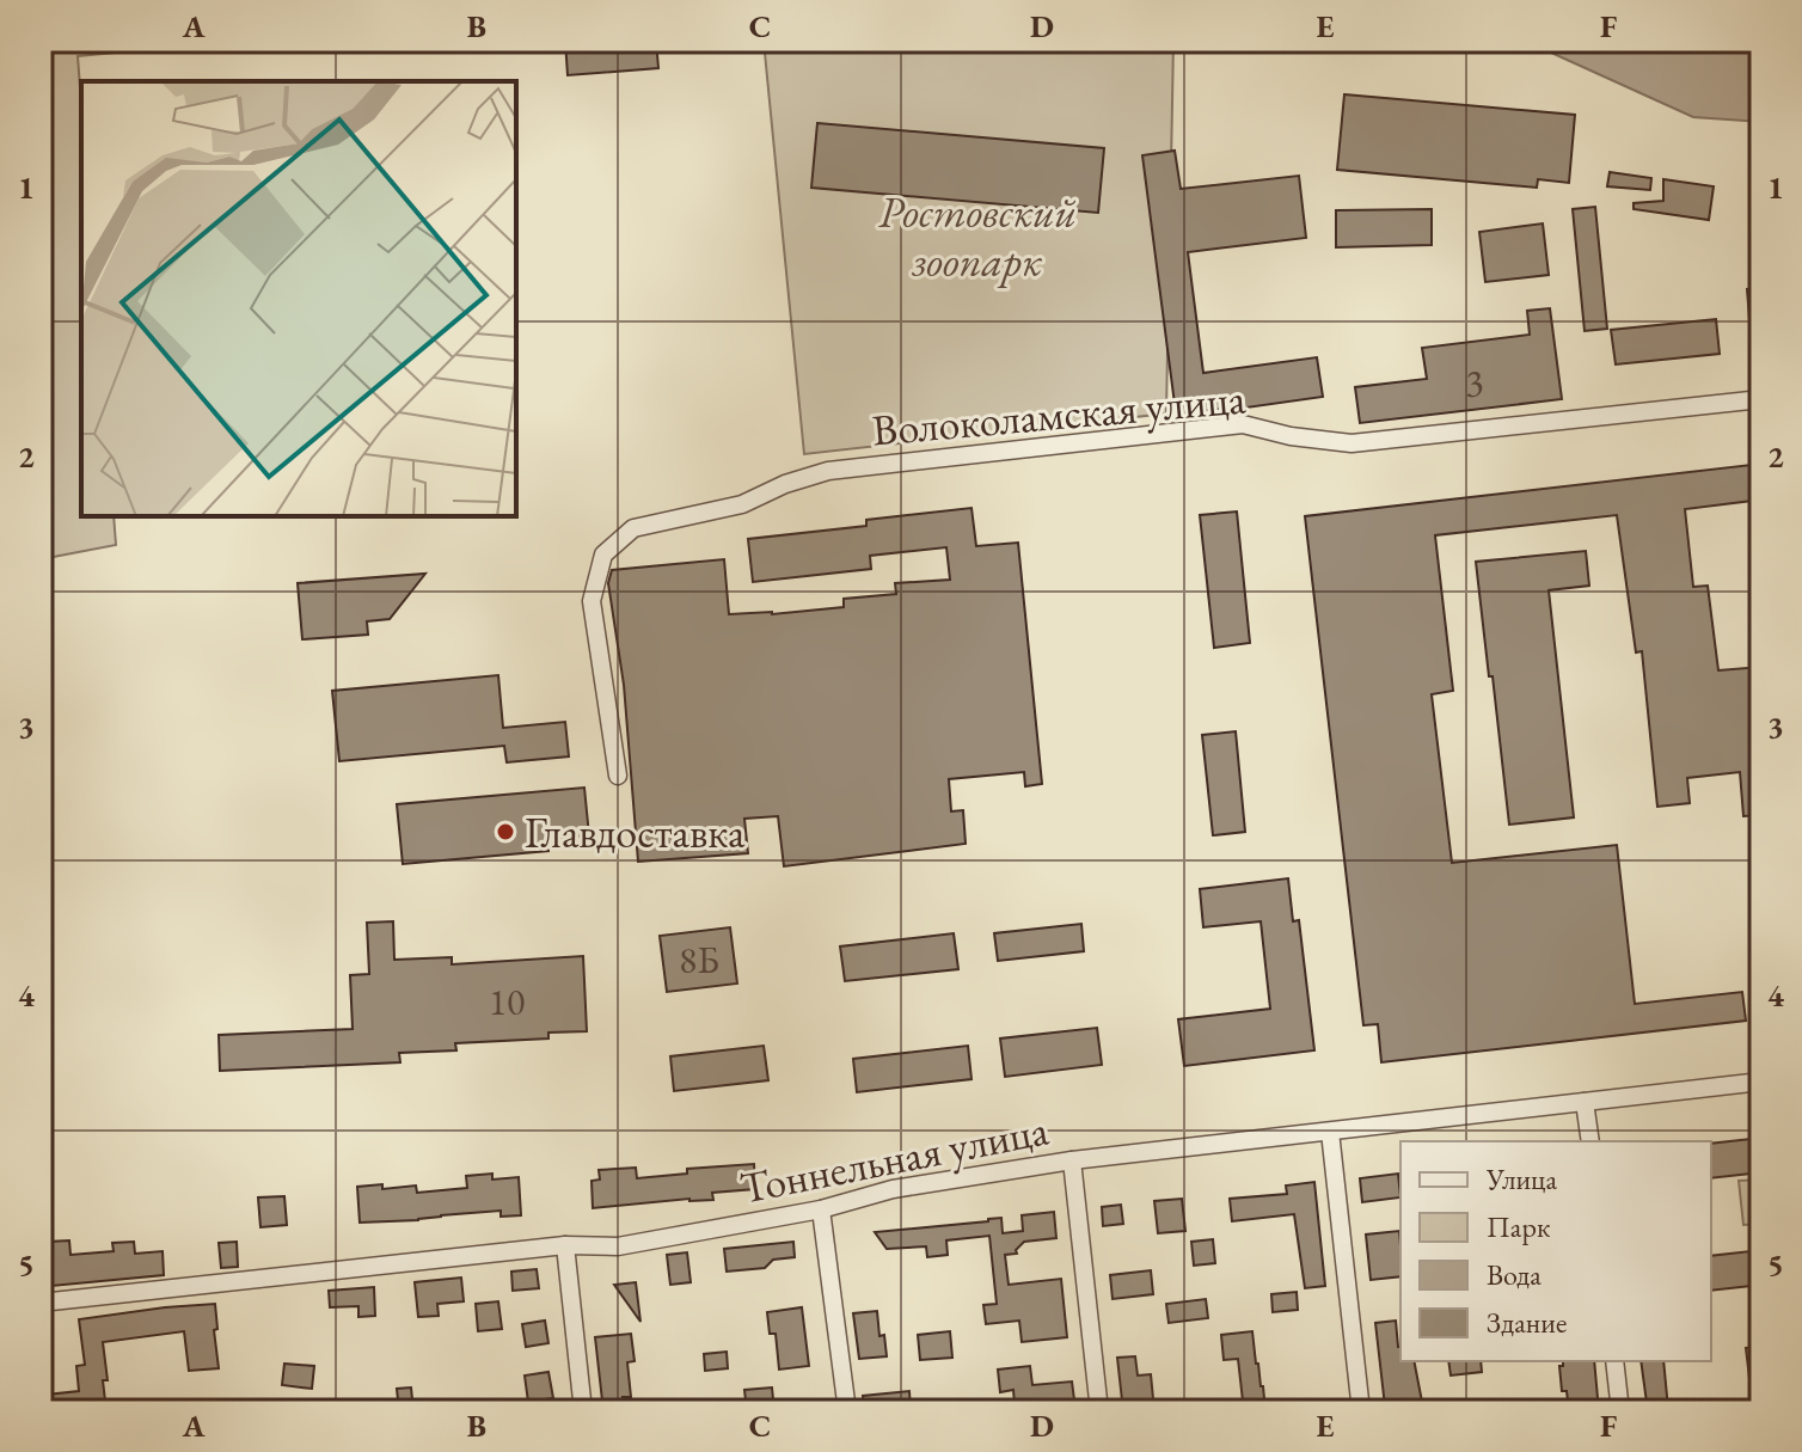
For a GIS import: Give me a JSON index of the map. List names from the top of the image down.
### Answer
{
  "streets": {
    "street": ["Волоколамская улица", "Тоннельная улица"]
  },
  "parks": ["Ростовский зоопарк"],
  "places": ["Главдоставка"],
  "house_numbers": ["3", "8Б", "10"],
  "legend": [
    "Улица",
    "Парк",
    "Вода",
    "Здание"
  ],
  "grid": {
    "columns": [
      "A",
      "B",
      "C",
      "D",
      "E",
      "F"
    ],
    "rows": [
      "1",
      "2",
      "3",
      "4",
      "5"
    ]
  }
}
